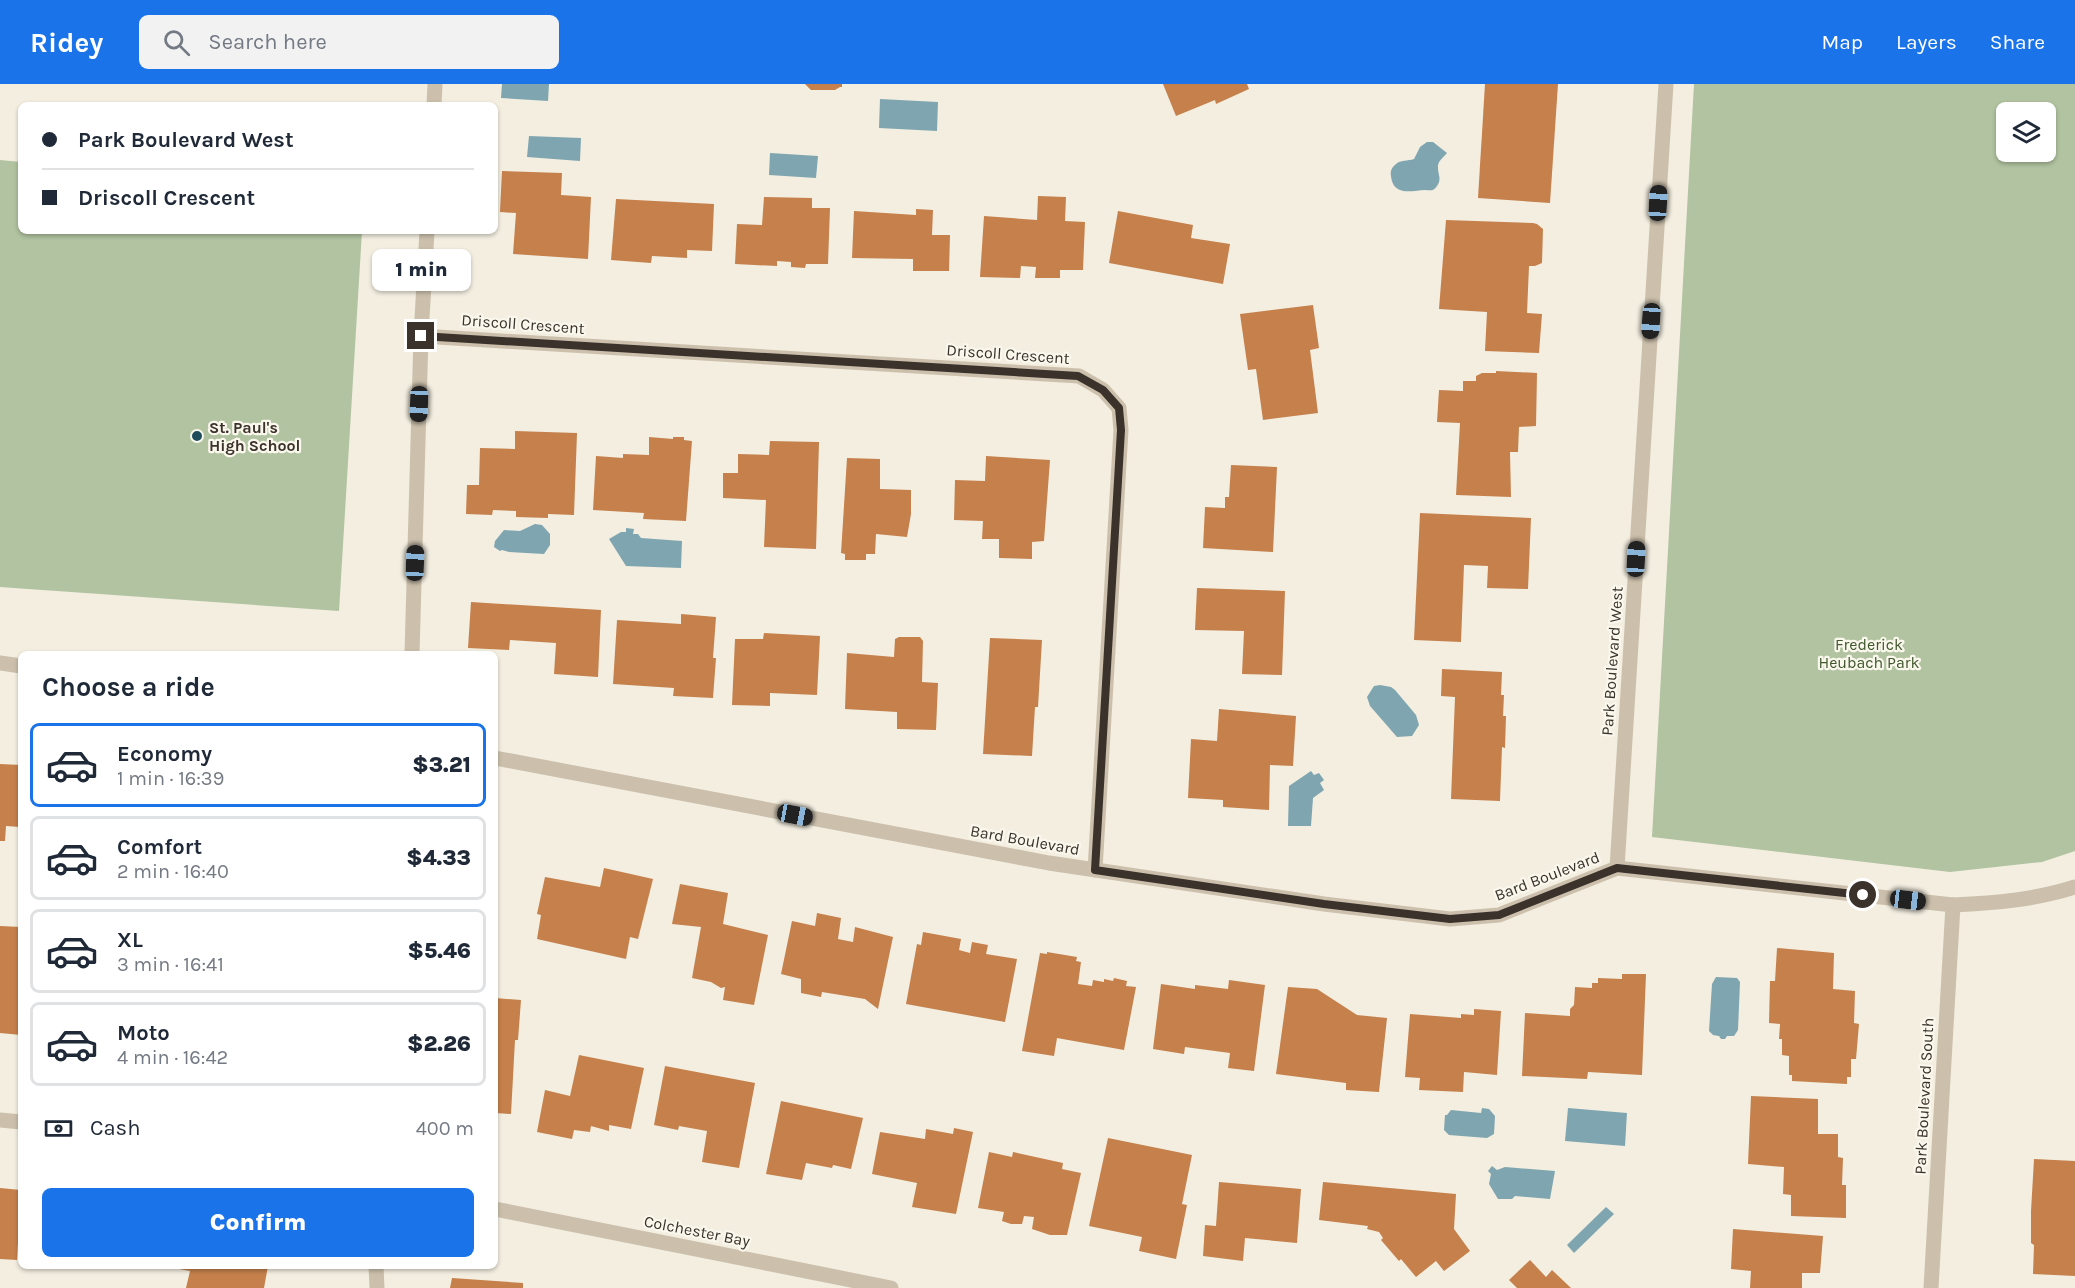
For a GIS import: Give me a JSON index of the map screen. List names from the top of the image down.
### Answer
{
  "streets": {
    "street": [
      "Driscoll Crescent",
      "Park Boulevard West",
      "Bard Boulevard",
      "Park Boulevard South",
      "Colchester Bay"
    ]
  },
  "crossings": [
    ["Driscoll Crescent", "Bard Boulevard"],
    ["Park Boulevard West", "Bard Boulevard"]
  ],
  "parks": ["Frederick Heubach Park"],
  "places": ["St. Paul's High School"],
  "page": {
    "header": "Ridey",
    "search": "Search here",
    "nav": ["Map", "Layers", "Share"],
    "banner": ["Park Boulevard West", "Driscoll Crescent"],
    "bubble": "1 min",
    "heading": "Choose a ride",
    "list": [
      {
        "name": "Economy",
        "note": "1 min · 16:39",
        "value": "$3.21"
      },
      {
        "name": "Comfort",
        "note": "2 min · 16:40",
        "value": "$4.33"
      },
      {
        "name": "XL",
        "note": "3 min · 16:41",
        "value": "$5.46"
      },
      {
        "name": "Moto",
        "note": "4 min · 16:42",
        "value": "$2.26"
      }
    ],
    "pay": ["Cash", "400 m"],
    "buttons": "Confirm"
  }
}
